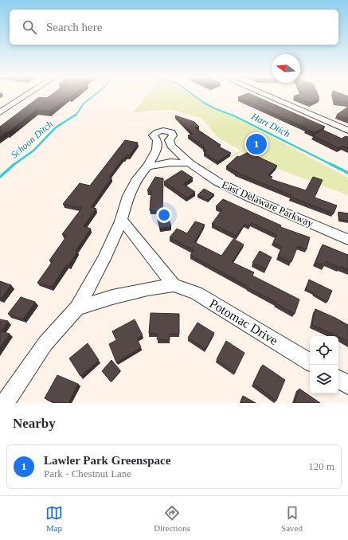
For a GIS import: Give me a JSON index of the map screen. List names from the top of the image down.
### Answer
{
  "streets": {
    "street": ["East Delaware Parkway", "Potomac Drive"]
  },
  "water": ["Hart Dtich", "Schoon Ditch"],
  "north": "left",
  "page": {
    "search": "Search here",
    "pins": "1",
    "heading": "Nearby",
    "list": [
      {
        "mark": "1",
        "name": "Lawler Park Greenspace",
        "note": "Park · Chestnut Lane",
        "value": "120 m"
      }
    ],
    "nav": ["Map", "Directions", "Saved"]
  }
}
